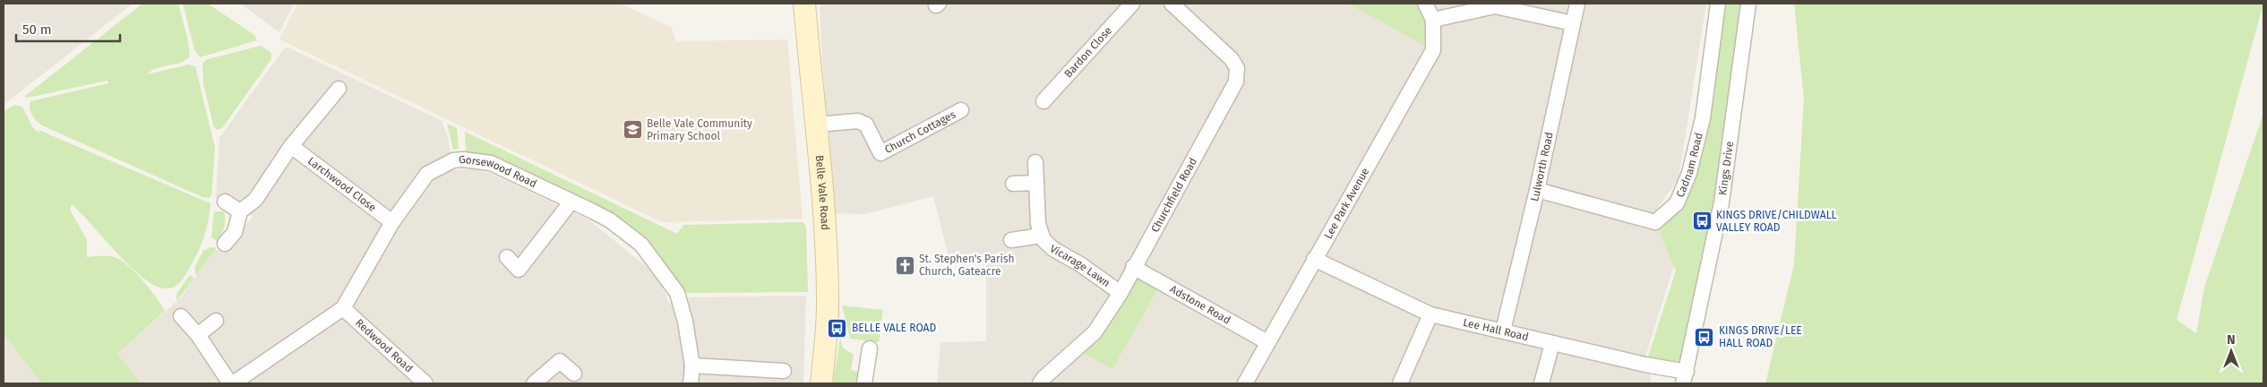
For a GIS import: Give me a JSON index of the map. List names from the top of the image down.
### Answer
{
  "streets": {
    "main road": ["Belle Vale Road"],
    "street": [
      "Bardon Close",
      "Church Cottages",
      "Cadnam Road",
      "Lulworth Road",
      "Kings Drive",
      "Gorsewood Road",
      "Larchwood Close",
      "Churchfield Road",
      "Lee Park Avenue",
      "Vicarage Lawn",
      "Adstone Road",
      "Lee Hall Road",
      "Redwood Road"
    ]
  },
  "crossings": [
    ["Church Cottages", "Belle Vale Road"],
    ["Cadnam Road", "Lulworth Road"],
    ["Lulworth Road", "Lee Hall Road"],
    ["Kings Drive", "Lee Hall Road"],
    ["Gorsewood Road", "Larchwood Close"],
    ["Gorsewood Road", "Redwood Road"],
    ["Churchfield Road", "Vicarage Lawn"],
    ["Churchfield Road", "Adstone Road"],
    ["Lee Park Avenue", "Adstone Road"],
    ["Lee Park Avenue", "Lee Hall Road"]
  ],
  "places": {
    "school or university": ["Belle Vale Community Primary School"],
    "bus stop": ["KINGS DRIVE/CHILDWALL VALLEY ROAD", "BELLE VALE ROAD", "KINGS DRIVE/LEE HALL ROAD"],
    "church": ["St. Stephen's Parish Church, Gateacre"]
  },
  "scale_bar": "50 m",
  "north": "top"
}
